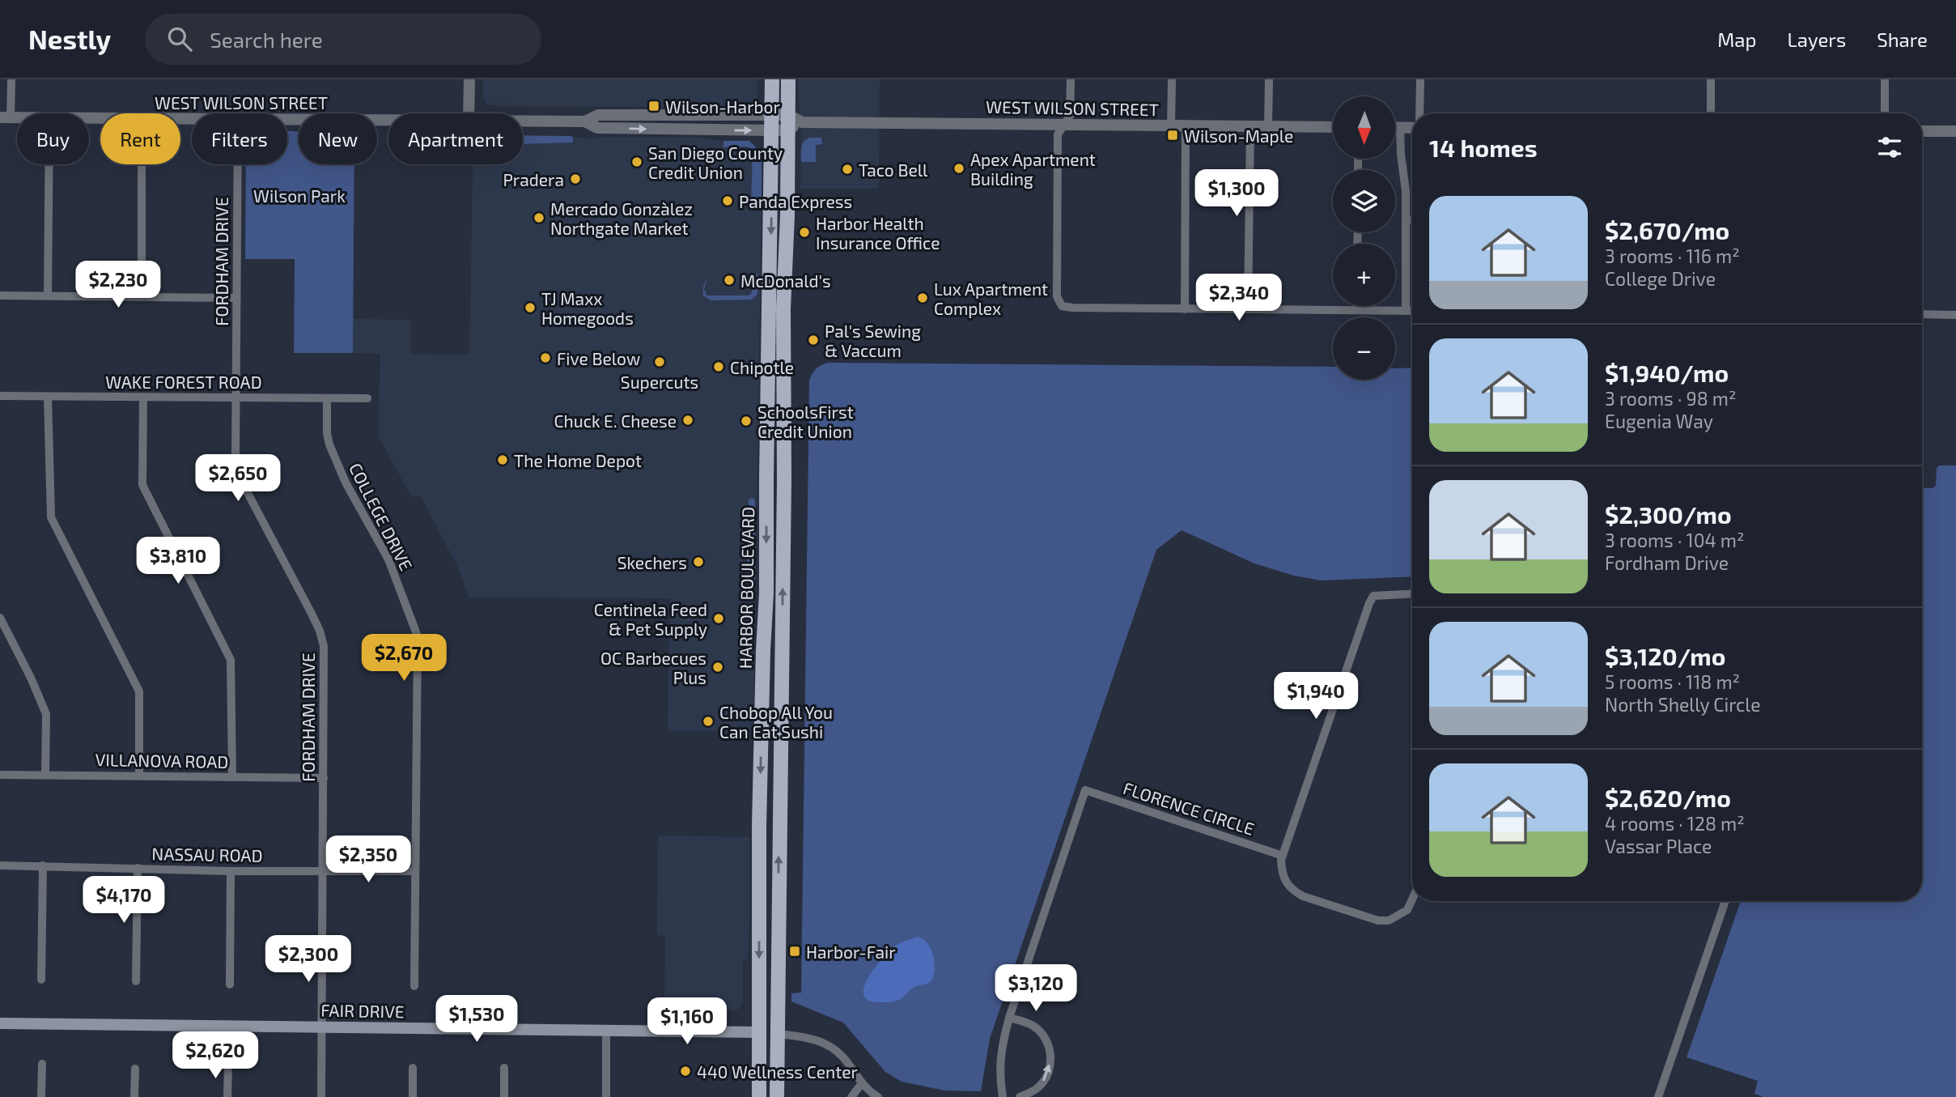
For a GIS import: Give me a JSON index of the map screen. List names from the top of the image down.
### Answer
{
  "streets": {
    "main road": ["HARBOR BOULEVARD", "FAIR DRIVE"],
    "street": [
      "WEST WILSON STREET",
      "FORDHAM DRIVE",
      "WAKE FOREST ROAD",
      "COLLEGE DRIVE",
      "VILLANOVA ROAD",
      "FLORENCE CIRCLE",
      "NASSAU ROAD"
    ]
  },
  "crossings": [
    ["WEST WILSON STREET", "HARBOR BOULEVARD"],
    ["FORDHAM DRIVE", "WAKE FOREST ROAD"],
    ["FORDHAM DRIVE", "VILLANOVA ROAD"],
    ["FORDHAM DRIVE", "NASSAU ROAD"],
    ["FORDHAM DRIVE", "FAIR DRIVE"],
    ["WAKE FOREST ROAD", "COLLEGE DRIVE"],
    ["COLLEGE DRIVE", "NASSAU ROAD"],
    ["HARBOR BOULEVARD", "FAIR DRIVE"]
  ],
  "parks": ["Wilson Park"],
  "places": {
    "transit": ["Wilson-Harbor", "Wilson-Maple", "Harbor-Fair"],
    "other": [
      "San Diego County Credit Union",
      "Apex Apartment Building",
      "Taco Bell",
      "Pradera",
      "Panda Express",
      "Mercado Gonzàlez Northgate Market",
      "Harbor Health Insurance Office",
      "McDonald's",
      "Lux Apartment Complex",
      "TJ Maxx Homegoods",
      "Pal's Sewing & Vaccum",
      "Five Below",
      "Supercuts",
      "Chipotle",
      "Chuck E. Cheese",
      "SchoolsFirst Credit Union",
      "The Home Depot",
      "Skechers",
      "Centinela Feed & Pet Supply",
      "OC Barbecues Plus",
      "Chobop All You Can Eat Sushi",
      "440 Wellness Center"
    ]
  },
  "north": "bottom",
  "page": {
    "header": "Nestly",
    "search": "Search here",
    "nav": ["Map", "Layers", "Share"],
    "map_buttons": ["+", "−"],
    "chip": [
      "Buy",
      "Rent",
      "Filters",
      "New",
      "Apartment"
    ],
    "heading": "14 homes",
    "price": [
      "$1,300",
      "$2,230",
      "$2,340",
      "$2,650",
      "$3,810",
      "$2,670",
      "$1,940",
      "$2,350",
      "$4,170",
      "$2,300",
      "$3,120",
      "$1,530",
      "$1,160",
      "$2,620"
    ],
    "list": [
      {
        "name": "$2,670/mo",
        "note": "3 rooms · 116 m² · College Drive"
      },
      {
        "name": "$1,940/mo",
        "note": "3 rooms · 98 m² · Eugenia Way"
      },
      {
        "name": "$2,300/mo",
        "note": "3 rooms · 104 m² · Fordham Drive"
      },
      {
        "name": "$3,120/mo",
        "note": "5 rooms · 118 m² · North Shelly Circle"
      },
      {
        "name": "$2,620/mo",
        "note": "4 rooms · 128 m² · Vassar Place"
      }
    ]
  }
}
